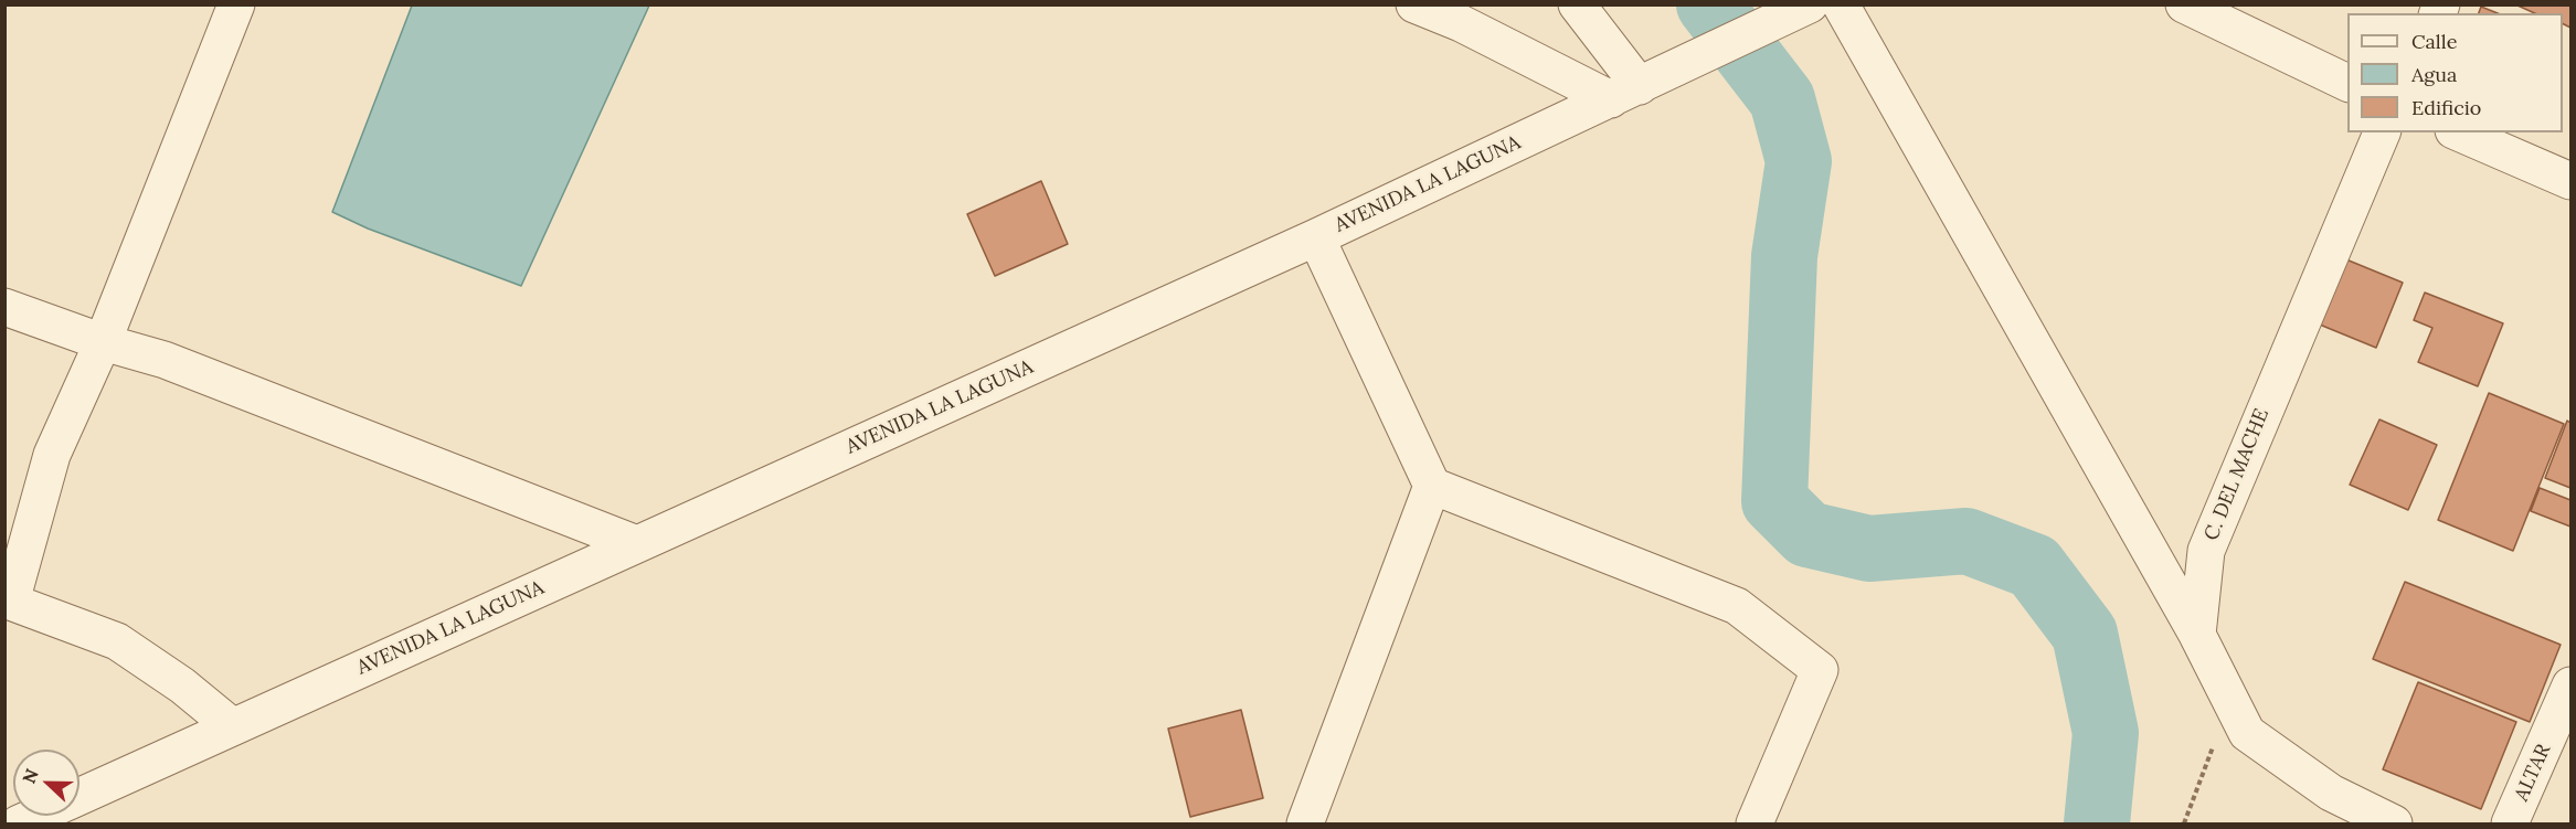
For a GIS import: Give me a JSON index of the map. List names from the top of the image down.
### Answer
{
  "streets": {
    "street": ["AVENIDA LA LAGUNA", "C. DEL MACHE", "ALTAR"]
  },
  "legend": ["Calle", "Agua", "Edificio"],
  "north": "left"
}
